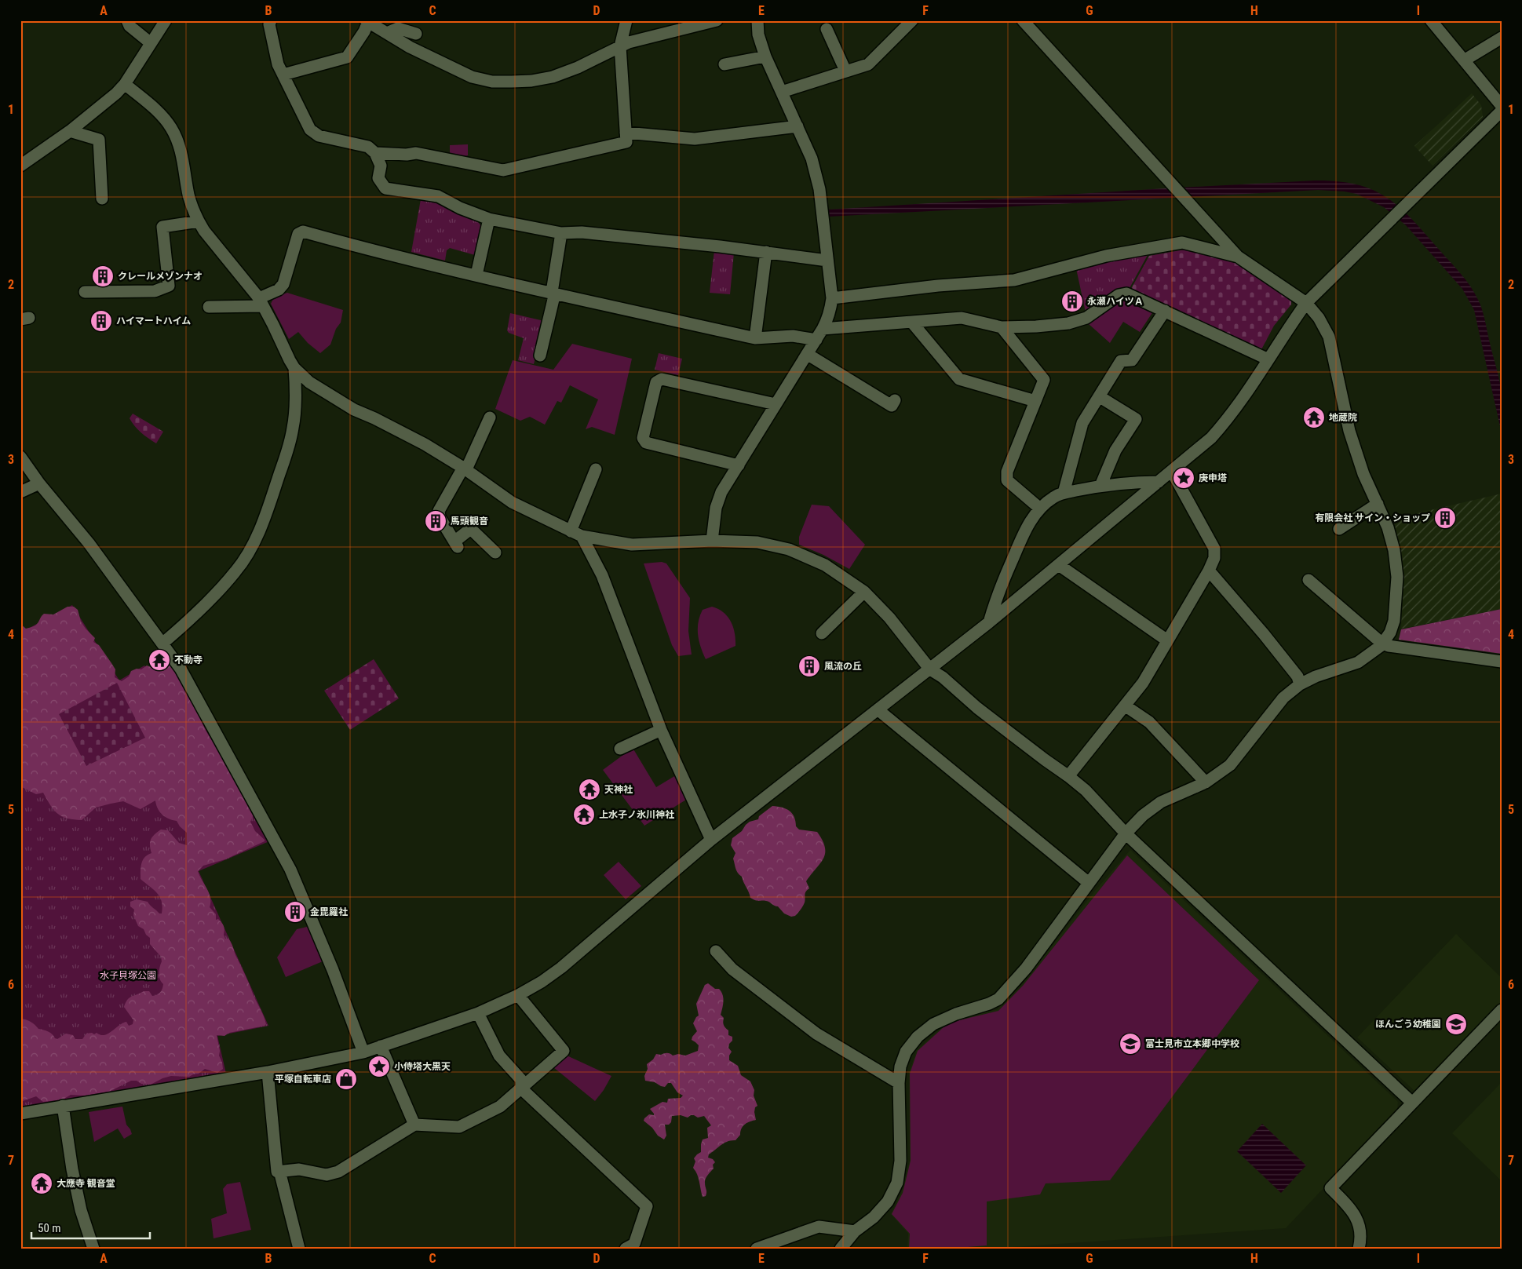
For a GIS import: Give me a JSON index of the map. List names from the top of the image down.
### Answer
{
  "parks": ["水子貝塚公園"],
  "places": {
    "building": [
      "クレールメゾンナオ",
      "永瀬ハイツＡ",
      "ハイマートハイム",
      "有限会社 サイン・ショップ",
      "馬頭観音",
      "風流の丘",
      "金毘羅社"
    ],
    "temple": [
      "地蔵院",
      "不動寺",
      "天神社",
      "上水子ノ氷川神社",
      "大應寺 観音堂"
    ],
    "place": ["庚申塔", "小侍塔大黒天"],
    "school or university": ["ほんごう幼稚園", "富士見市立本郷中学校"],
    "shop": ["平塚自転車店"]
  },
  "scale_bar": "50 m",
  "grid": {
    "columns": [
      "A",
      "B",
      "C",
      "D",
      "E",
      "F",
      "G",
      "H",
      "I"
    ],
    "rows": [
      "1",
      "2",
      "3",
      "4",
      "5",
      "6",
      "7"
    ]
  }
}
